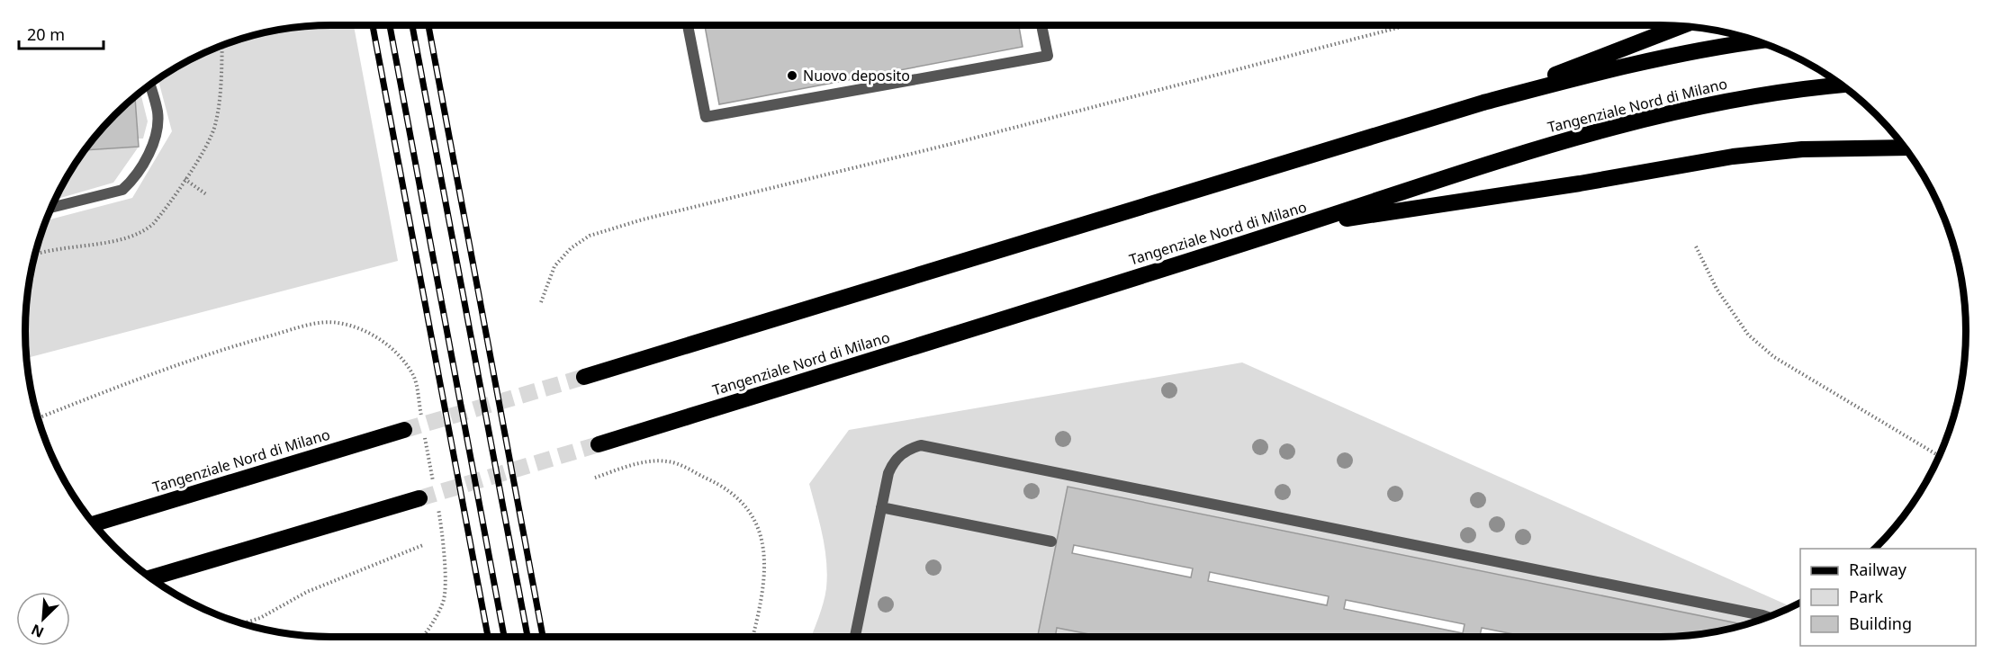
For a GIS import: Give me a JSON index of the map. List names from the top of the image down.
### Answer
{
  "streets": {
    "highway": ["Tangenziale Nord di Milano"]
  },
  "places": ["Nuovo deposito"],
  "legend": ["Railway", "Park", "Building"],
  "scale_bar": "20 m",
  "north": "bottom left"
}
